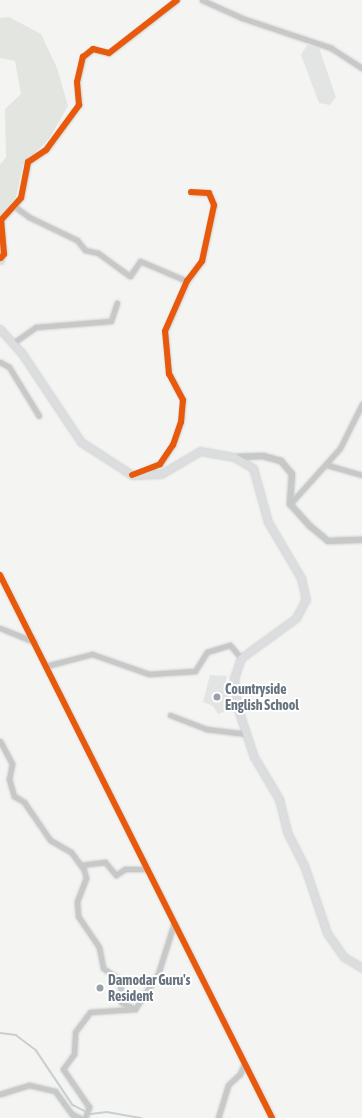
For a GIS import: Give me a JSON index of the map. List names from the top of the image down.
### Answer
{
  "places": ["Countryside English School", "Damodar Guru's Resident"]
}
